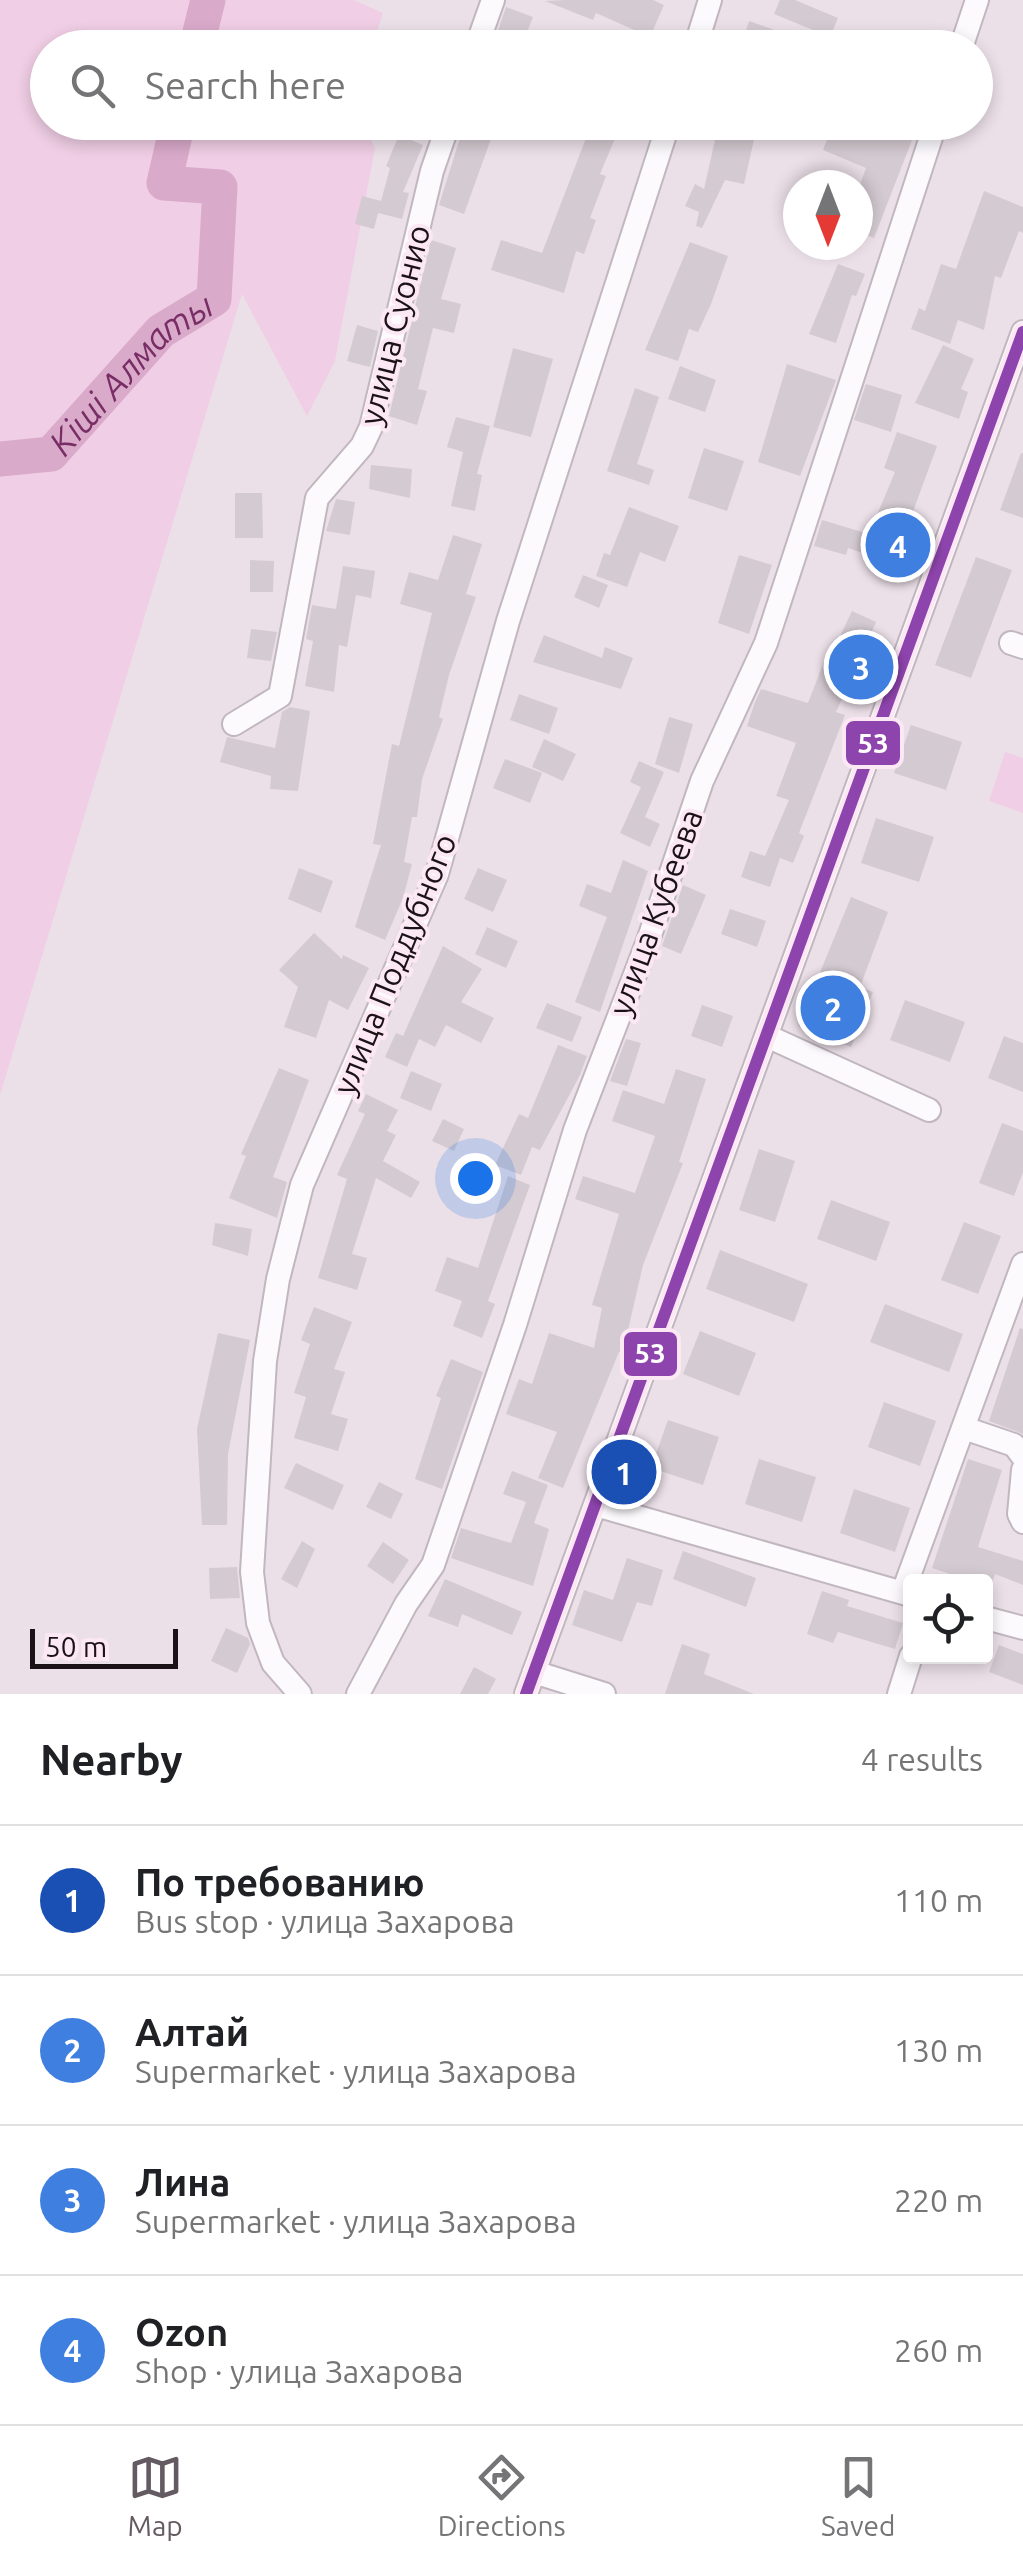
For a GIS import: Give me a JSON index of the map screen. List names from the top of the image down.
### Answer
{
  "streets": {
    "street": ["улица Суонио", "улица Кубеева", "улица Поддубного"]
  },
  "water": ["Кіші Алматы"],
  "lines": ["transit line 53"],
  "scale_bar": "50 m",
  "north": "bottom",
  "page": {
    "search": "Search here",
    "pins": [
      "4",
      "3",
      "2",
      "1"
    ],
    "scale": "50 m",
    "heading": ["Nearby", "4 results"],
    "list": [
      {
        "mark": "1",
        "name": "По требованию",
        "note": "Bus stop · улица Захарова",
        "value": "110 m"
      },
      {
        "mark": "2",
        "name": "Алтай",
        "note": "Supermarket · улица Захарова",
        "value": "130 m"
      },
      {
        "mark": "3",
        "name": "Лина",
        "note": "Supermarket · улица Захарова",
        "value": "220 m"
      },
      {
        "mark": "4",
        "name": "Ozon",
        "note": "Shop · улица Захарова",
        "value": "260 m"
      }
    ],
    "nav": ["Map", "Directions", "Saved"]
  }
}
